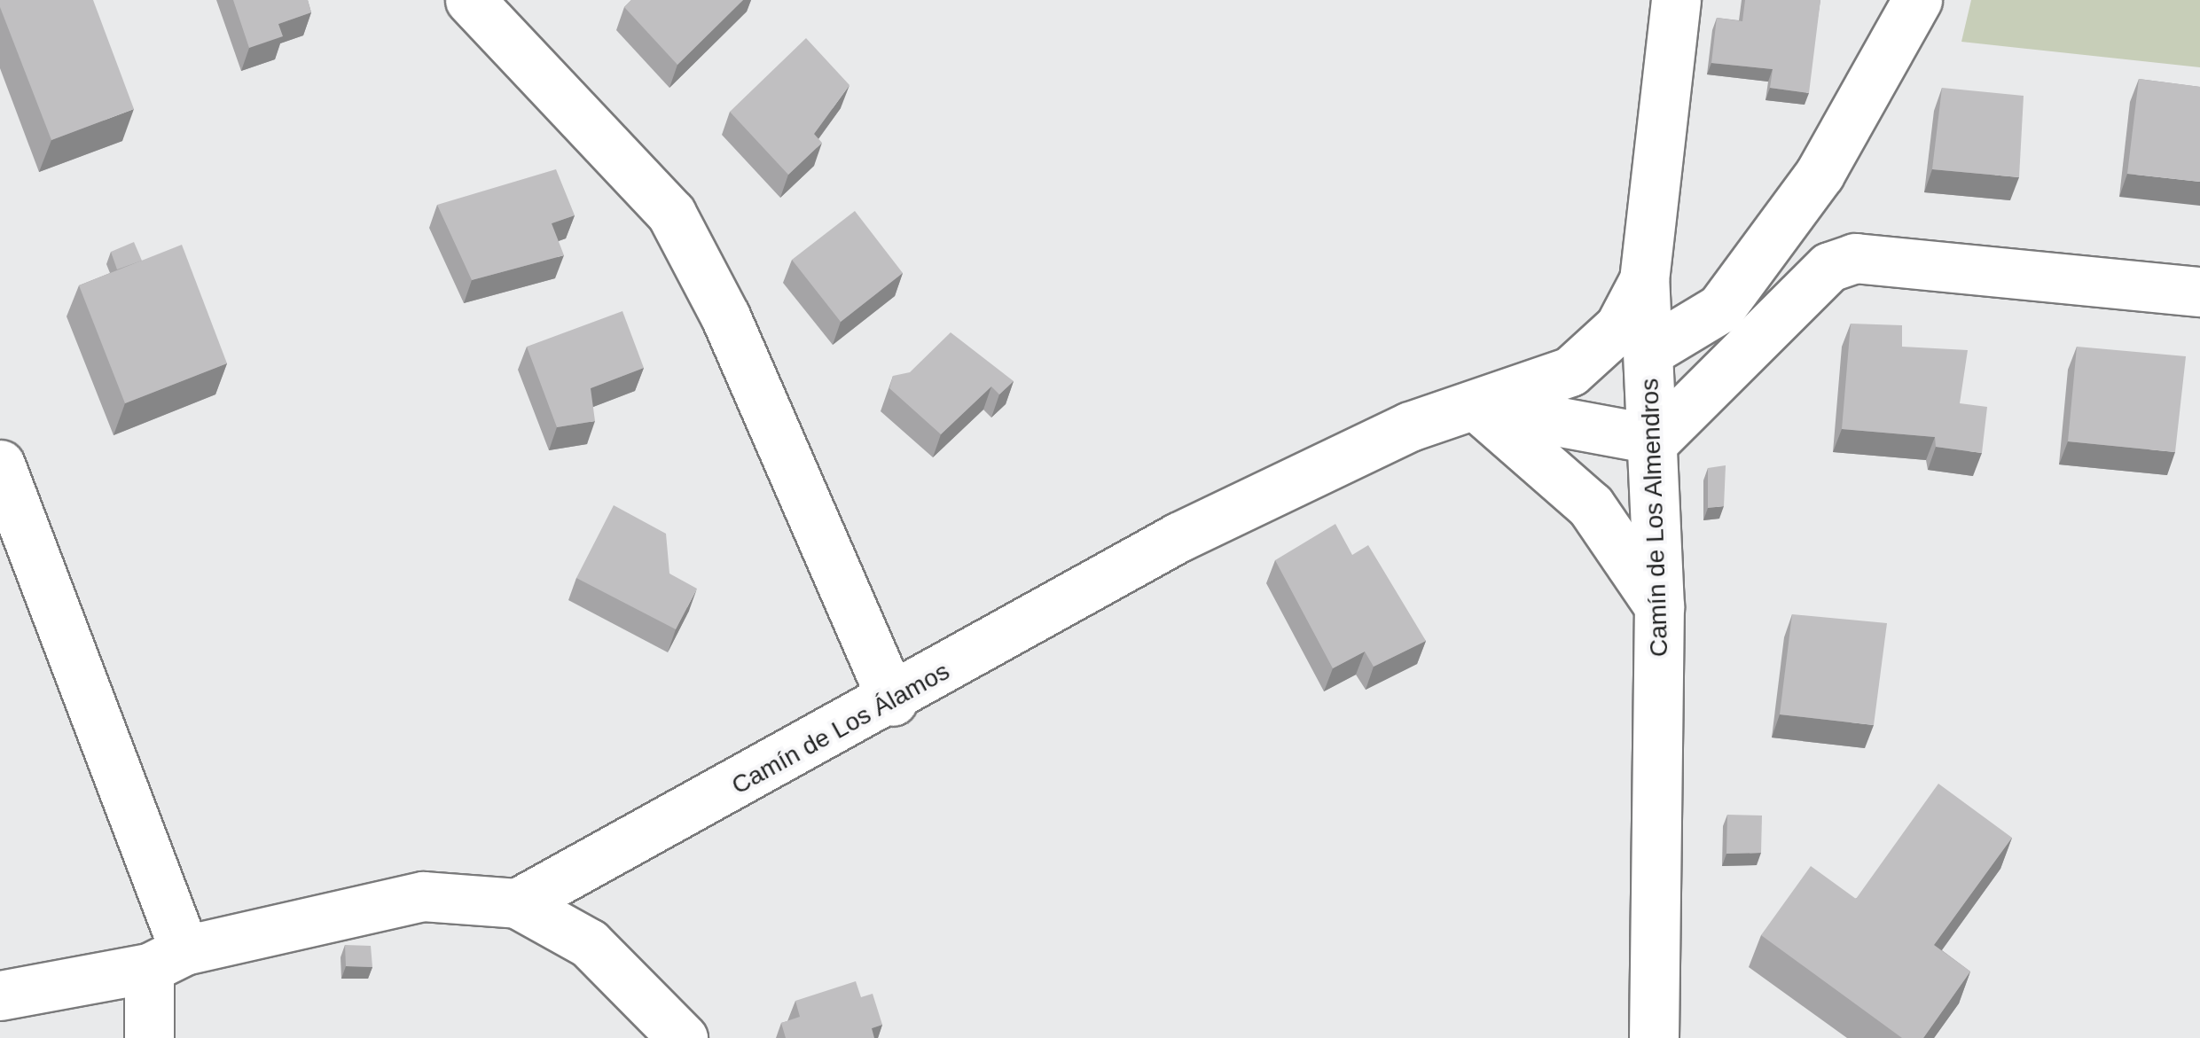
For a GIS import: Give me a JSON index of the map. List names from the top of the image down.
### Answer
{
  "streets": {
    "street": ["Camín de Los Almendros", "Camín de Los Álamos"]
  },
  "crossings": [
    ["Camín de Los Almendros", "Camín de Los Álamos"]
  ]
}
